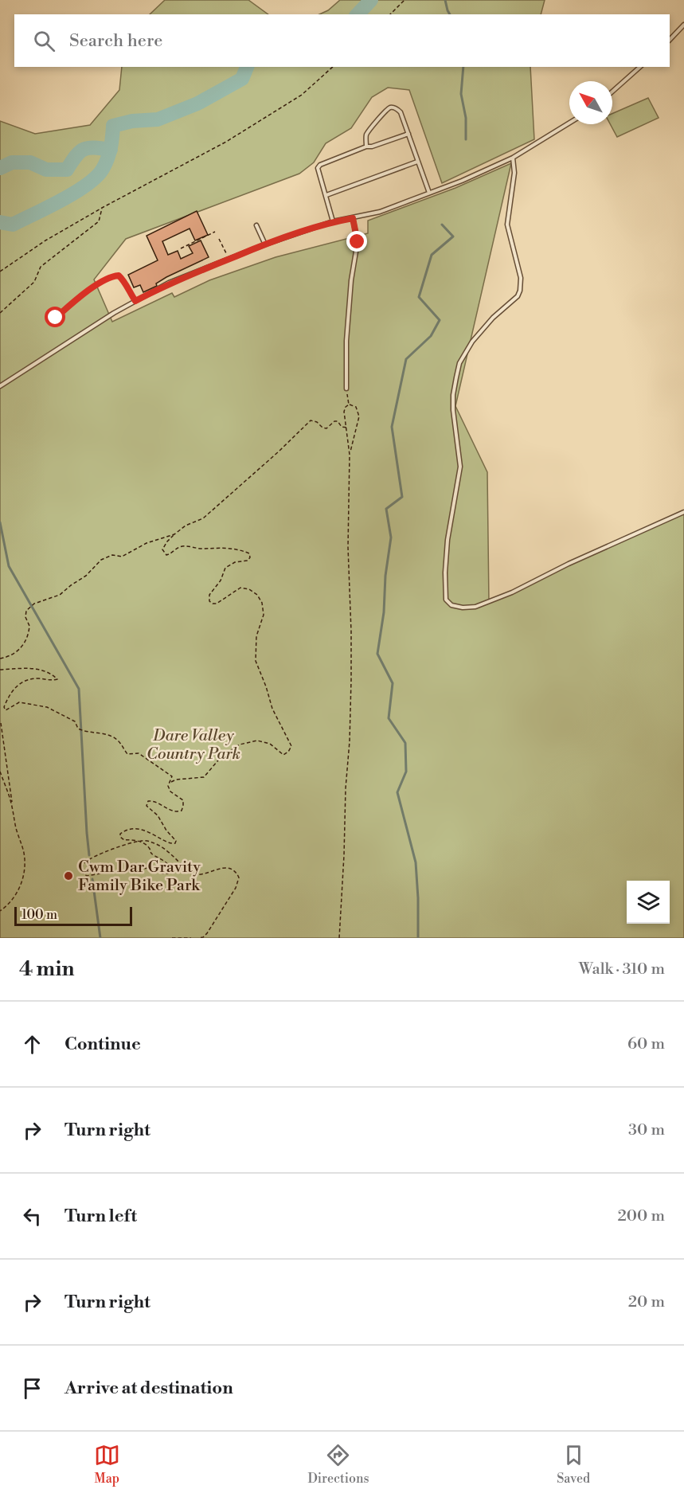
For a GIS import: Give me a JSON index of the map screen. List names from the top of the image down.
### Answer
{
  "parks": ["Dare Valley Country Park"],
  "places": ["Cwm Dar Gravity Family Bike Park"],
  "scale_bar": "100 m",
  "north": "top left",
  "page": {
    "search": "Search here",
    "scale": "100 m",
    "heading": ["4 min", "Walk · 310 m"],
    "list": [
      ["Continue", "60 m"],
      ["Turn right", "30 m"],
      ["Turn left", "200 m"],
      ["Turn right", "20 m"],
      "Arrive at destination"
    ],
    "nav": ["Map", "Directions", "Saved"]
  }
}
